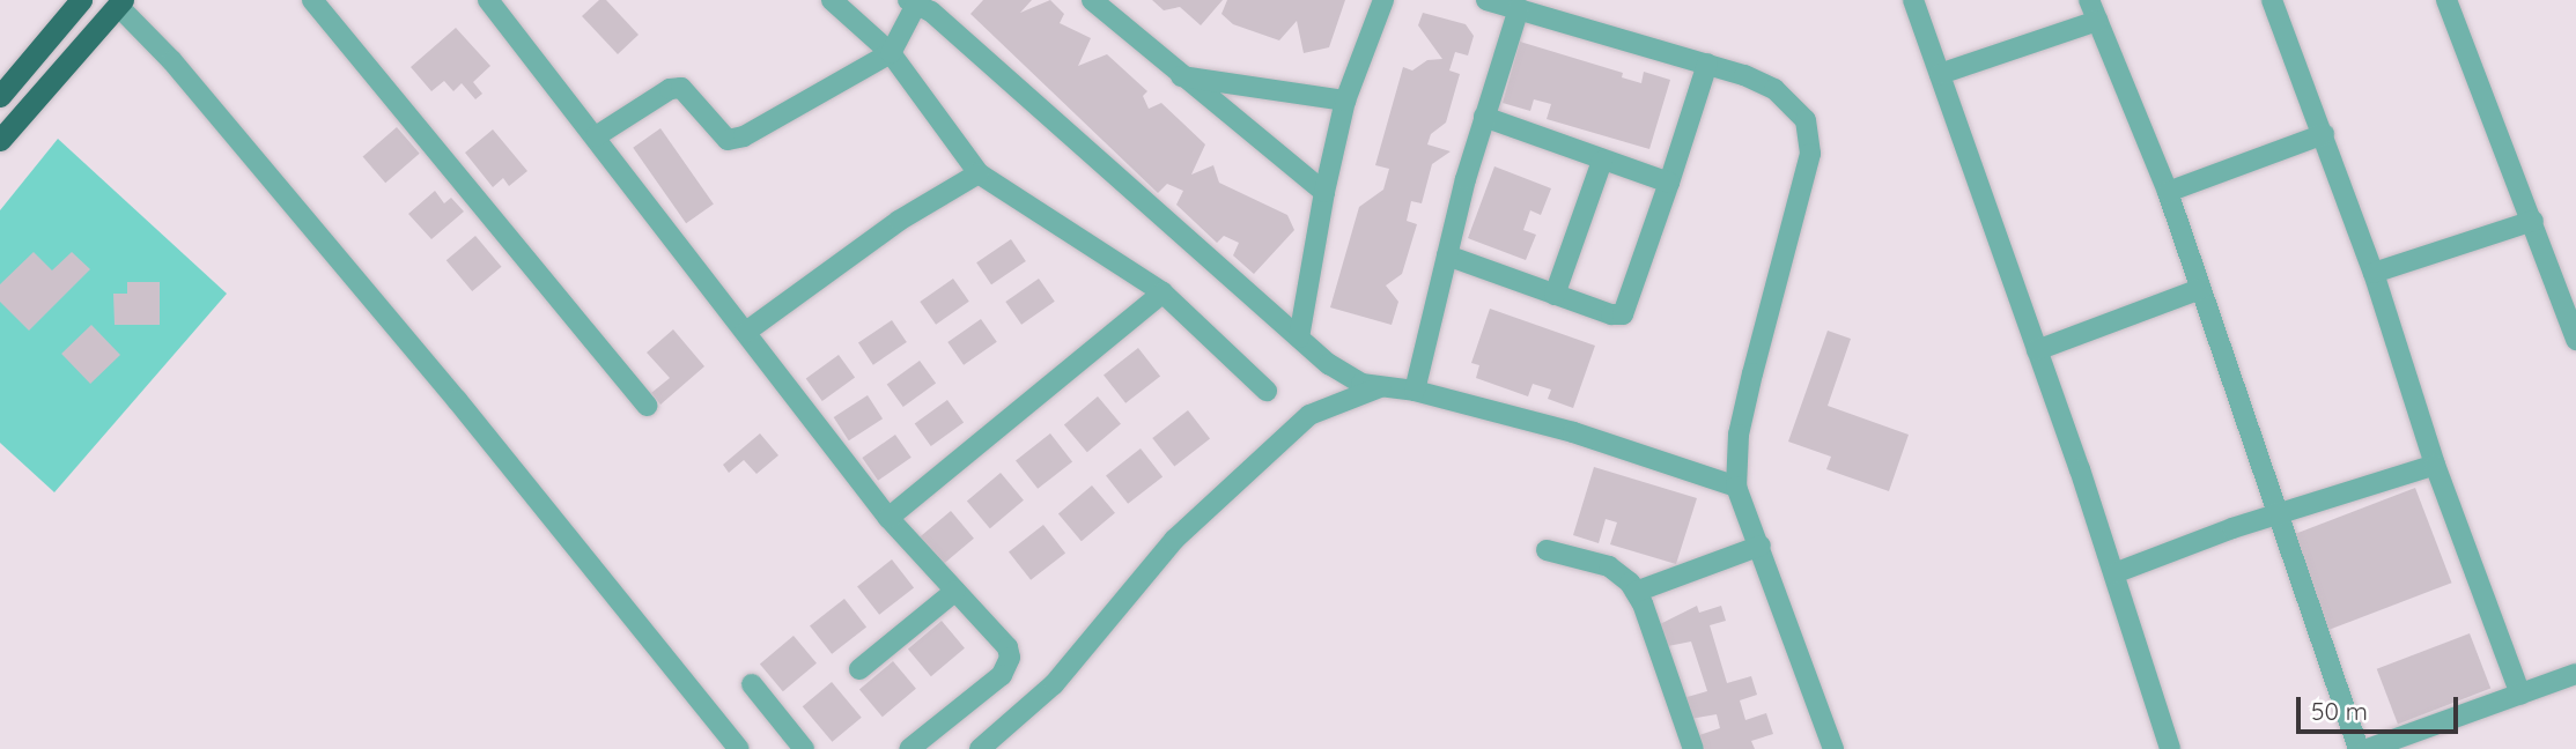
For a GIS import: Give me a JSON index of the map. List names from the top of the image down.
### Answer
{
  "scale_bar": "50 m"
}
